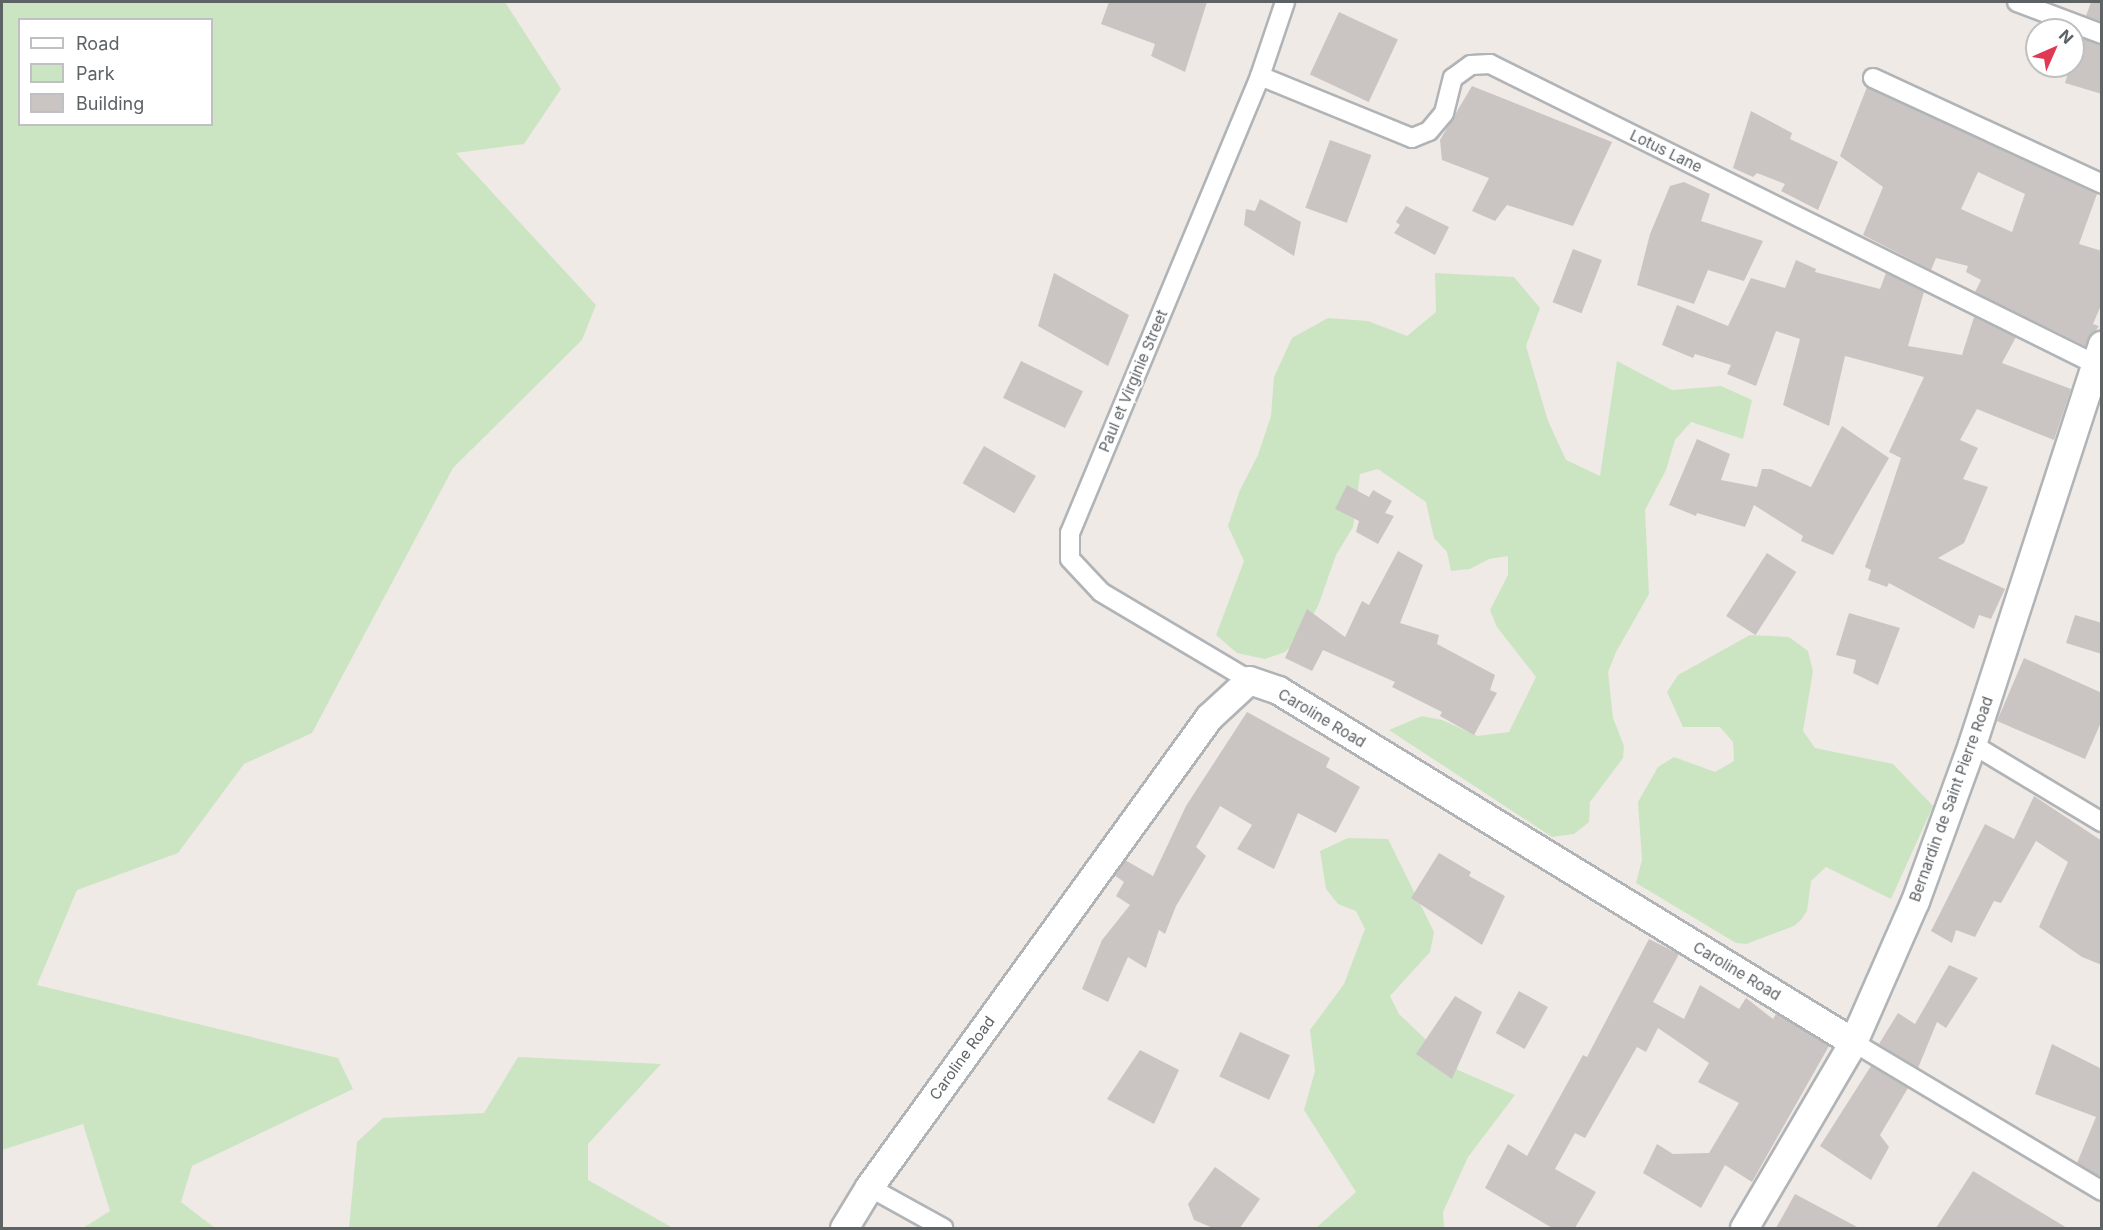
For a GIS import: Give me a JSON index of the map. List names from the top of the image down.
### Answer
{
  "streets": {
    "main road": ["Caroline Road", "Bernardin de Saint Pierre Road"],
    "street": ["Lotus Lane", "Paul et Virginie Street"]
  },
  "crossings": [
    ["Lotus Lane", "Paul et Virginie Street"],
    ["Lotus Lane", "Bernardin de Saint Pierre Road"],
    ["Paul et Virginie Street", "Caroline Road"],
    ["Caroline Road", "Bernardin de Saint Pierre Road"]
  ],
  "legend": ["Road", "Park", "Building"],
  "north": "top right"
}
